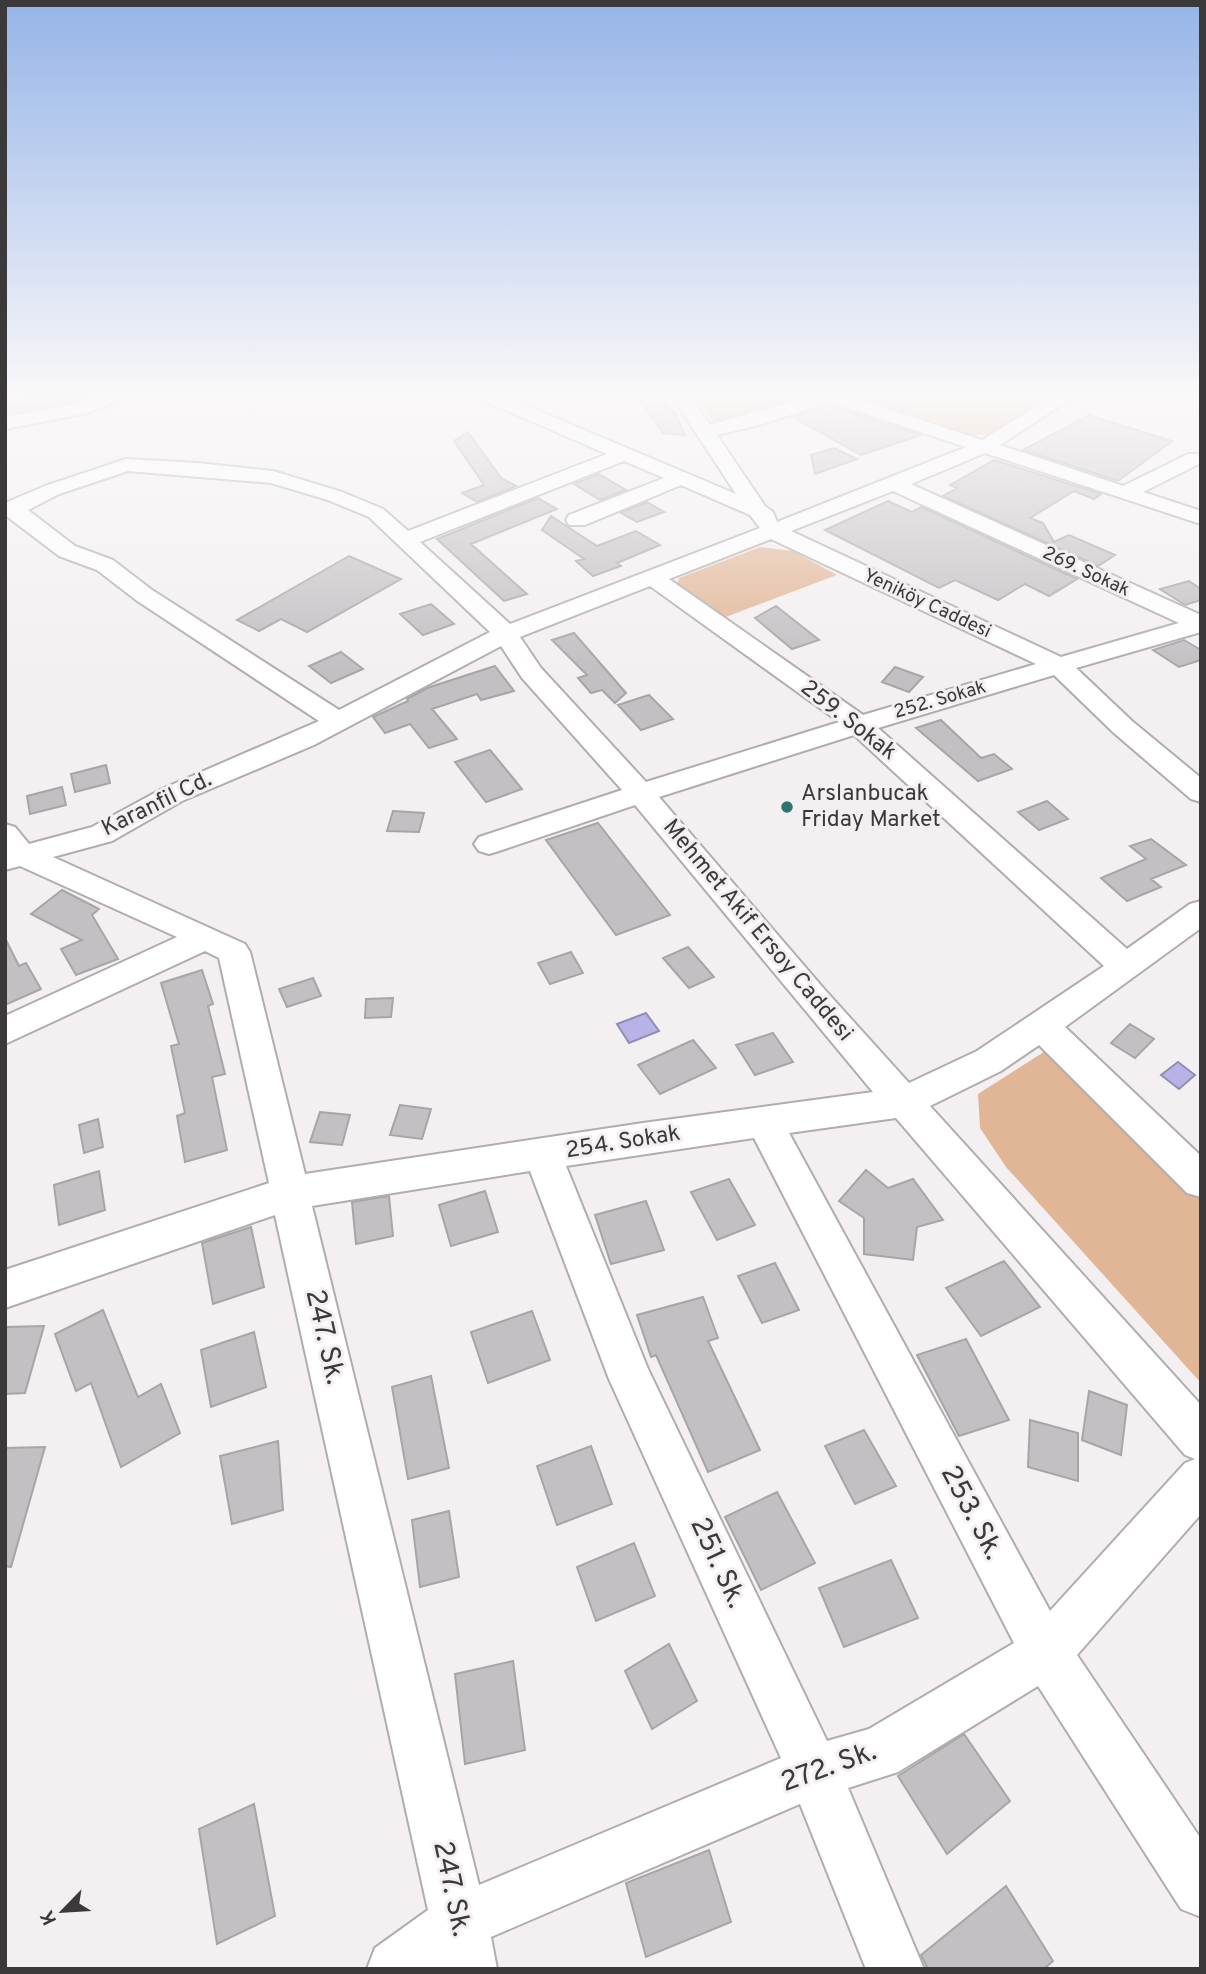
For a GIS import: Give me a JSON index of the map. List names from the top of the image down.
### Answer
{
  "streets": {
    "street": [
      "269. Sokak",
      "Yeniköy Caddesi",
      "252. Sokak",
      "259. Sokak",
      "Karanfil Cd.",
      "Mehmet Akif Ersoy Caddesi",
      "254. Sokak",
      "247. Sk.",
      "253. Sk.",
      "251. Sk.",
      "272. Sk."
    ]
  },
  "crossings": [
    ["269. Sokak", "252. Sokak"],
    ["Yeniköy Caddesi", "252. Sokak"],
    ["252. Sokak", "259. Sokak"],
    ["252. Sokak", "Mehmet Akif Ersoy Caddesi"],
    ["259. Sokak", "254. Sokak"],
    ["Karanfil Cd.", "Mehmet Akif Ersoy Caddesi"],
    ["Karanfil Cd.", "247. Sk."],
    ["Mehmet Akif Ersoy Caddesi", "254. Sokak"],
    ["254. Sokak", "247. Sk."],
    ["254. Sokak", "253. Sk."],
    ["254. Sokak", "251. Sk."],
    ["247. Sk.", "272. Sk."],
    ["253. Sk.", "272. Sk."],
    ["251. Sk.", "272. Sk."]
  ],
  "places": ["Arslanbucak Friday Market"],
  "north": "bottom left"
}
